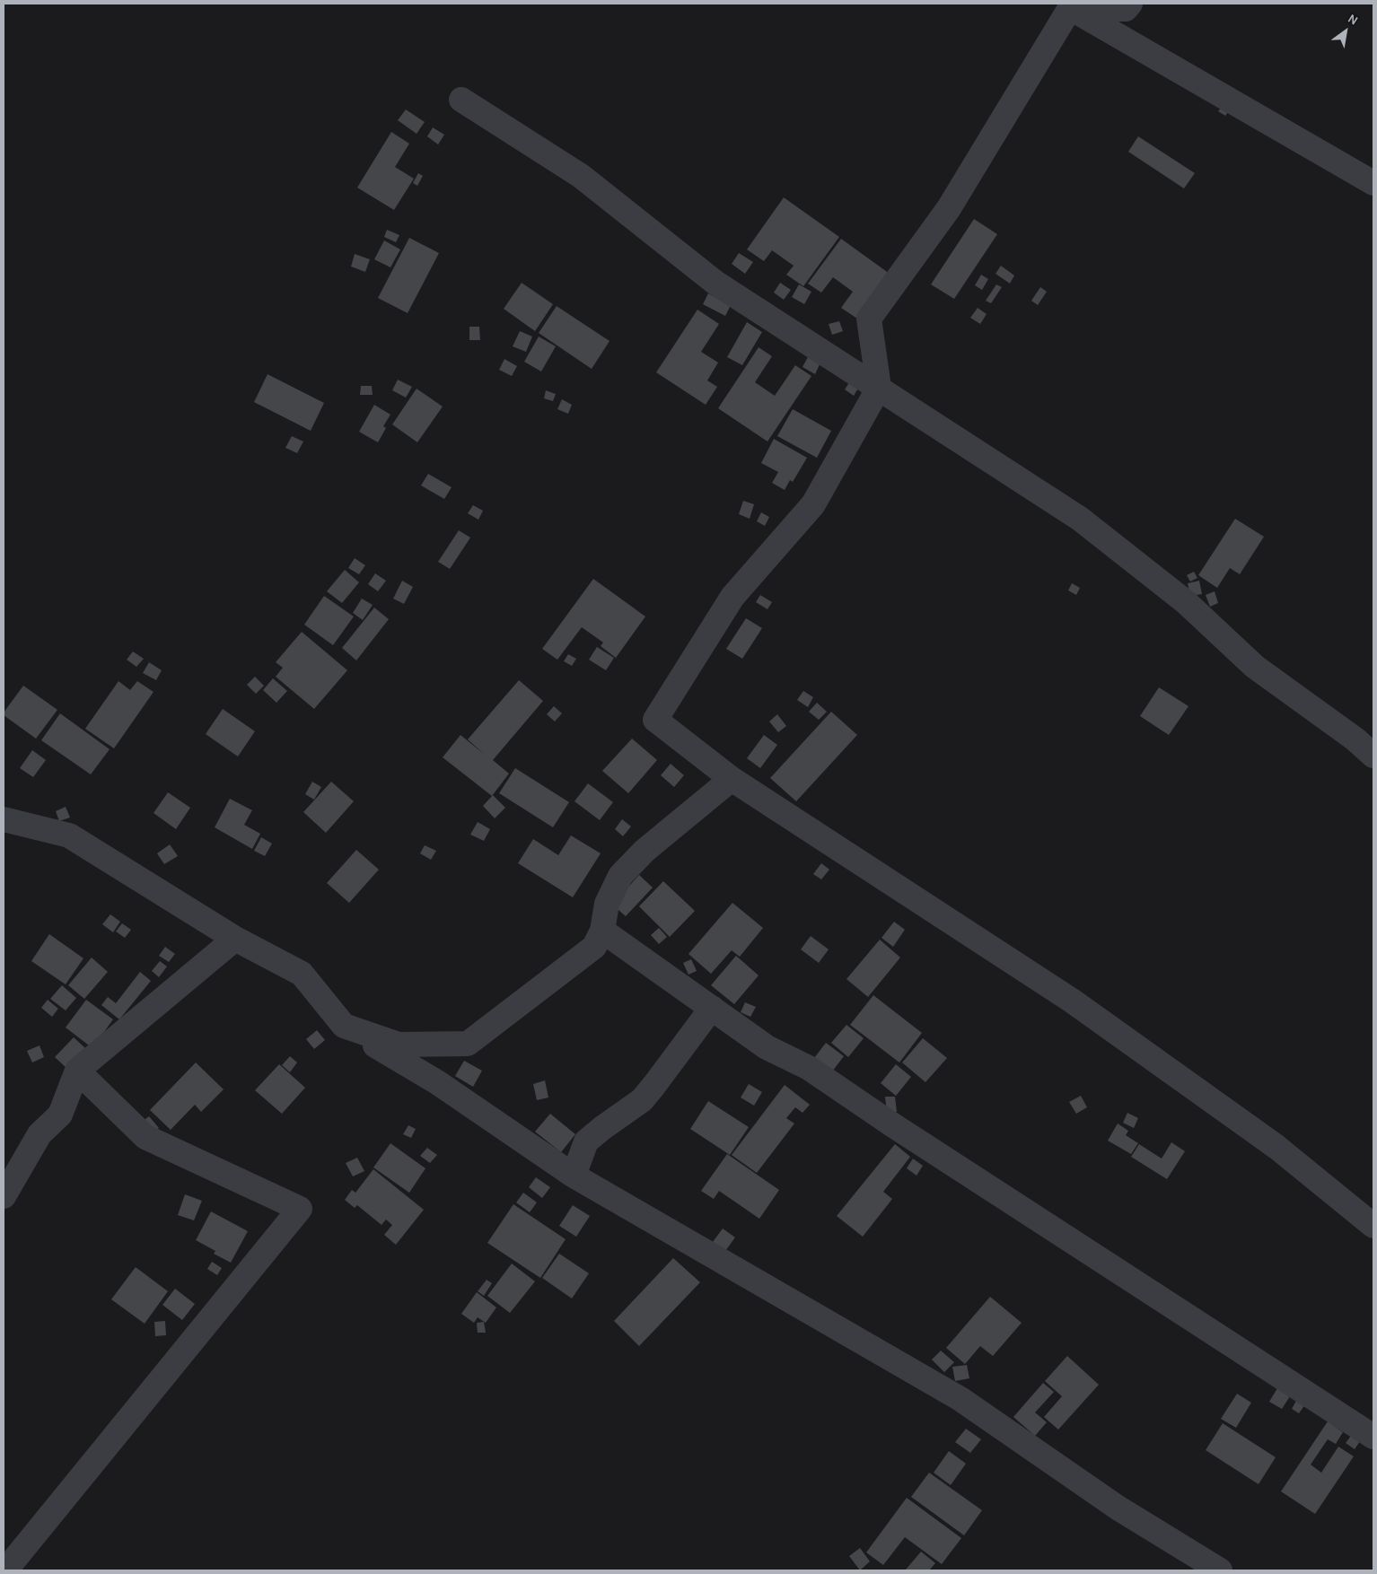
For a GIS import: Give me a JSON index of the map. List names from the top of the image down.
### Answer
{
  "north": "top right"
}
